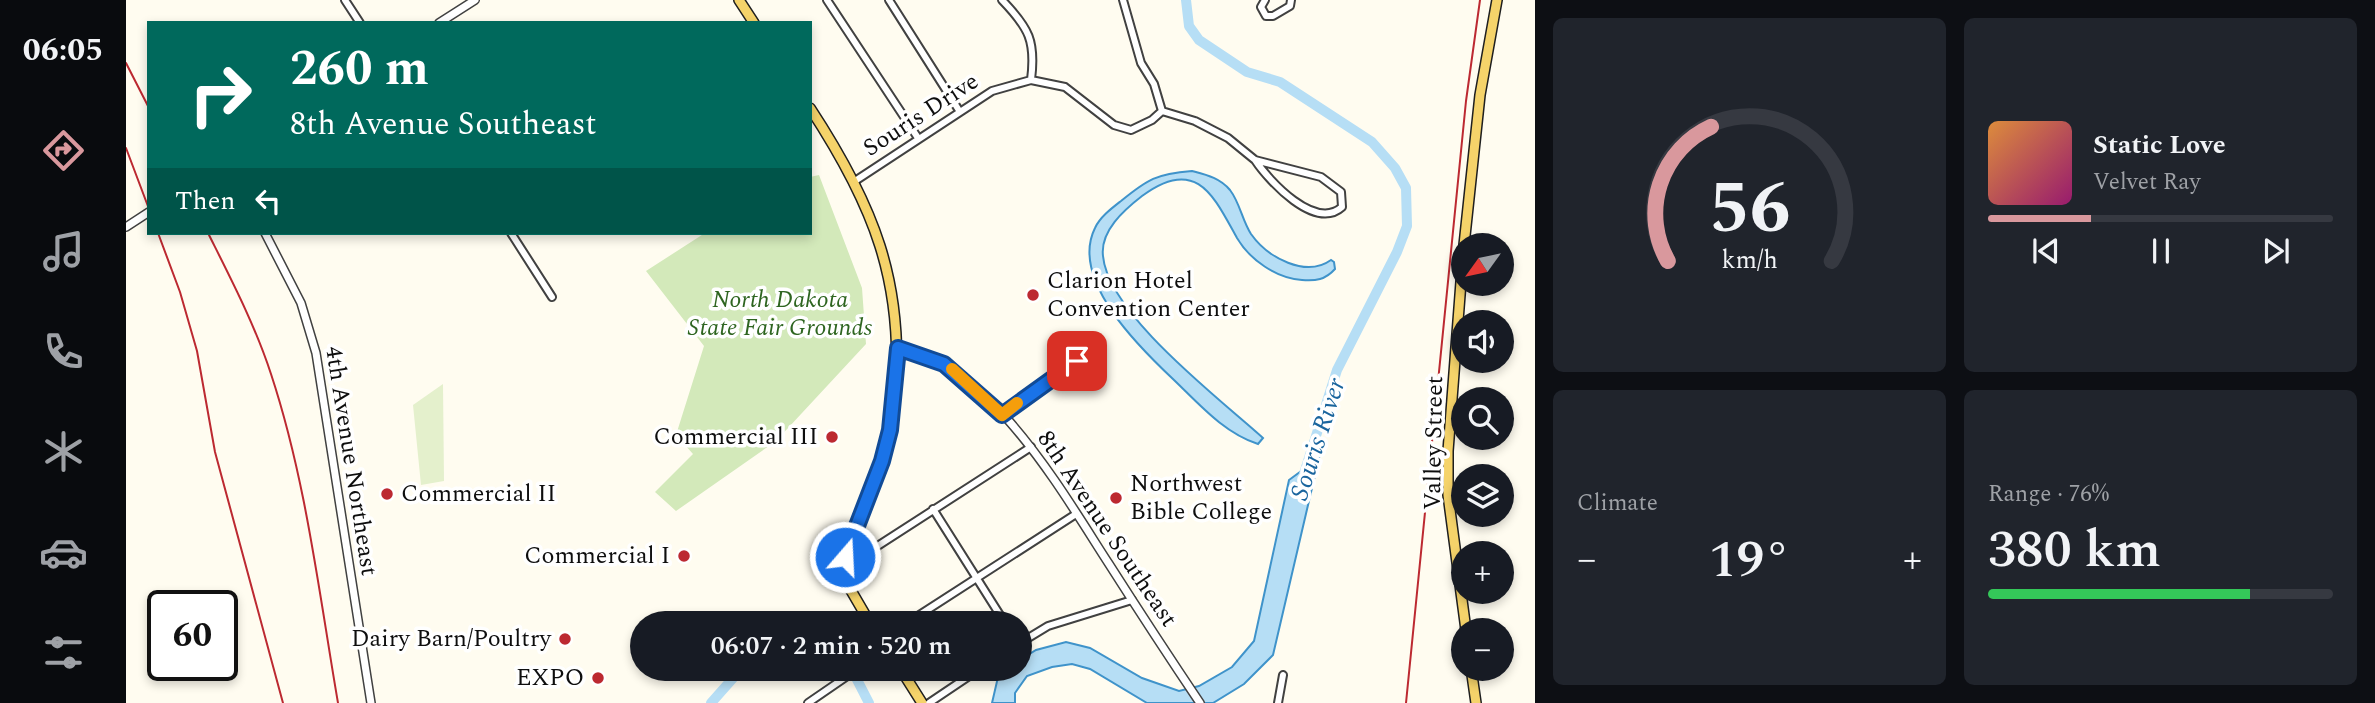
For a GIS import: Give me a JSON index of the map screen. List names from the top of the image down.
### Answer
{
  "streets": {
    "main road": ["Valley Street"],
    "street": ["Souris Drive", "4th Avenue Northeast", "8th Avenue Southeast"]
  },
  "water": ["Souris River"],
  "parks": ["North Dakota State Fair Grounds"],
  "places": [
    "Clarion Hotel Convention Center",
    "Commercial III",
    "Commercial II",
    "Northwest Bible College",
    "Commercial I",
    "Dairy Barn/Poultry",
    "EXPO"
  ],
  "north": "bottom left",
  "page": {
    "tabs": "06:05",
    "turn": ["260 m", "8th Avenue Southeast"],
    "song": ["Static Love", "Velvet Ray"],
    "then": "Then",
    "map_buttons": ["+", "−"],
    "tile": [
      "Climate",
      ["Range · 76%", "380 km"]
    ],
    "heat": ["−", "19°", "+"],
    "limit": "60",
    "trip": "06:07 · 2 min · 520 m",
    "gauge": ["56", "km/h"]
  }
}
